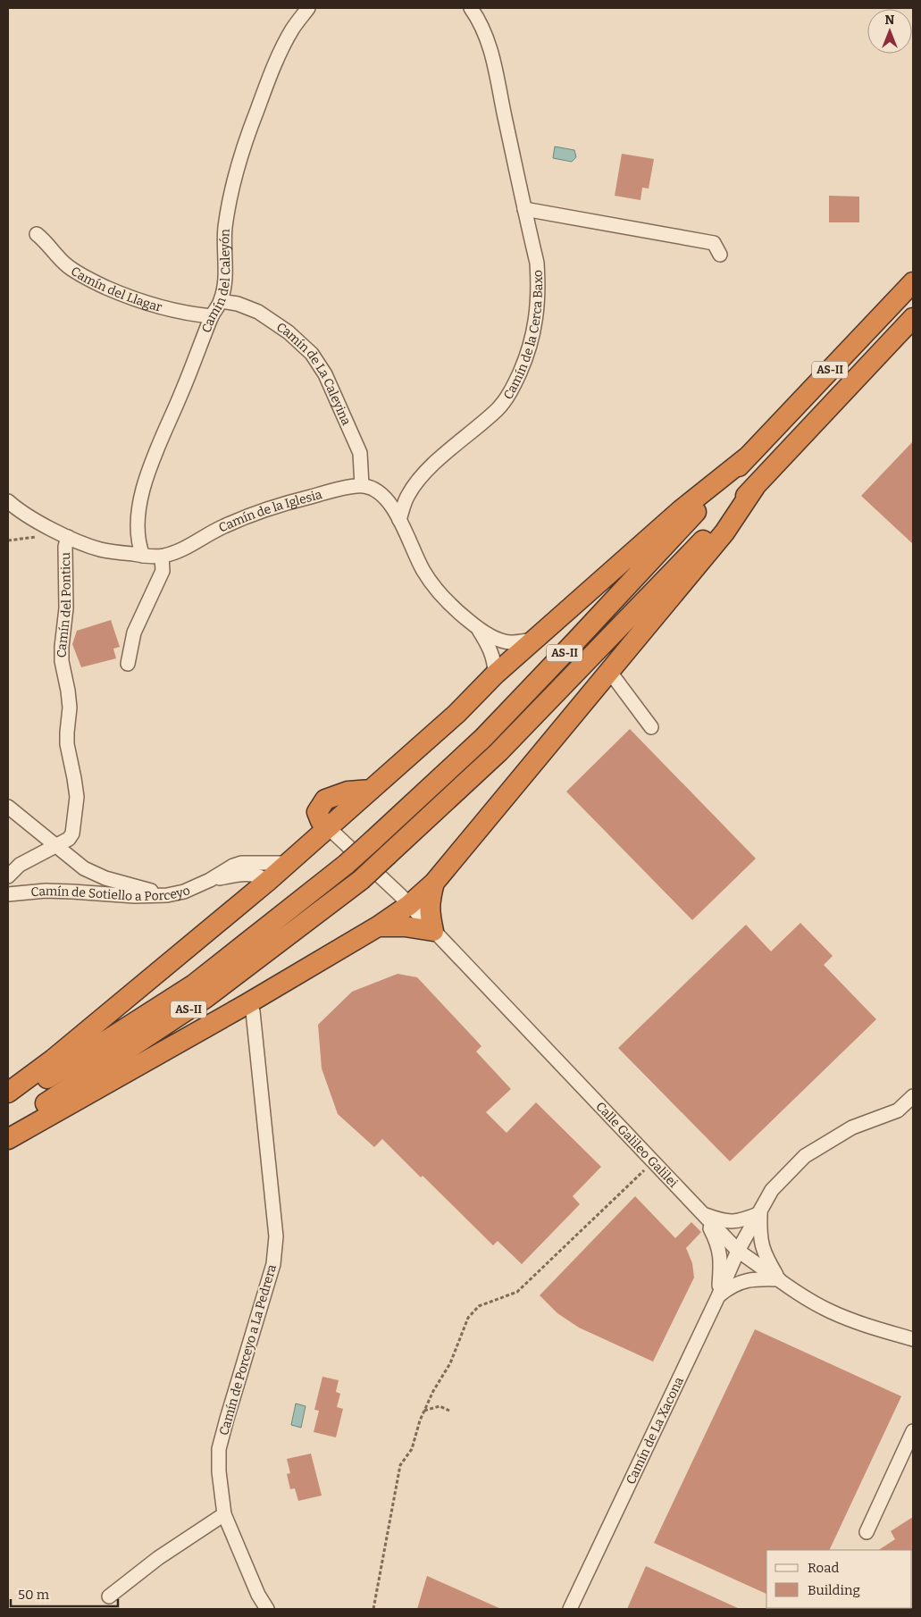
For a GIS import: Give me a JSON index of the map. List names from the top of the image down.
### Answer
{
  "streets": {
    "highway": ["AS-II"],
    "street": [
      "Camín del Caleyón",
      "Camín del Llagar",
      "Camín de la Cerca Baxo",
      "Camín de La Caleyina",
      "Camín de la Iglesia",
      "Camín del Ponticu",
      "Camín de Sotiello a Porceyo",
      "Calle Galileo Galilei",
      "Camín de Porceyo a La Pedrera",
      "Camín de La Xacona"
    ]
  },
  "crossings": [
    ["Camín del Caleyón", "Camín del Llagar"],
    ["Camín del Caleyón", "Camín de La Caleyina"],
    ["Camín del Caleyón", "Camín de la Iglesia"],
    ["Camín de La Caleyina", "Camín de la Iglesia"],
    ["Camín de la Iglesia", "Camín del Ponticu"],
    ["Calle Galileo Galilei", "Camín de La Xacona"]
  ],
  "legend": ["Road", "Building"],
  "scale_bar": "50 m",
  "north": "top"
}
